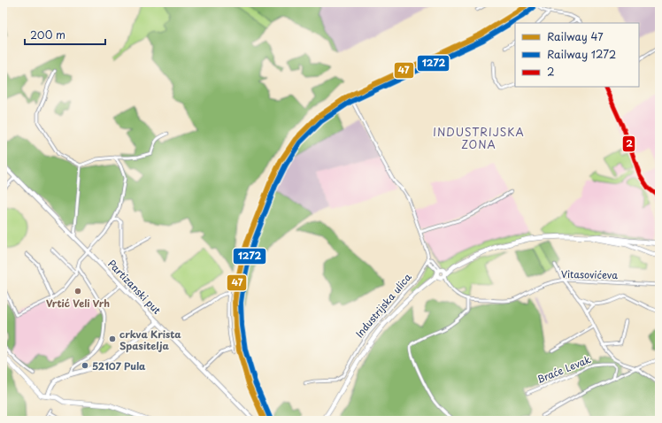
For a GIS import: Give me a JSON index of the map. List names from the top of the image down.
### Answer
{
  "streets": {
    "main road": ["Partizanski put"],
    "street": ["Vitasovićeva", "Industrijska ulica", "Braće Levak"]
  },
  "districts": ["INDUSTRIJSKA ZONA"],
  "places": ["Vrtić Veli Vrh", "crkva Krista Spasitelja", "52107 Pula"],
  "lines": ["rail line 47", "rail line 1272", "transit line 2"],
  "legend": ["Railway 47", "Railway 1272", "2"],
  "scale_bar": "200 m"
}
